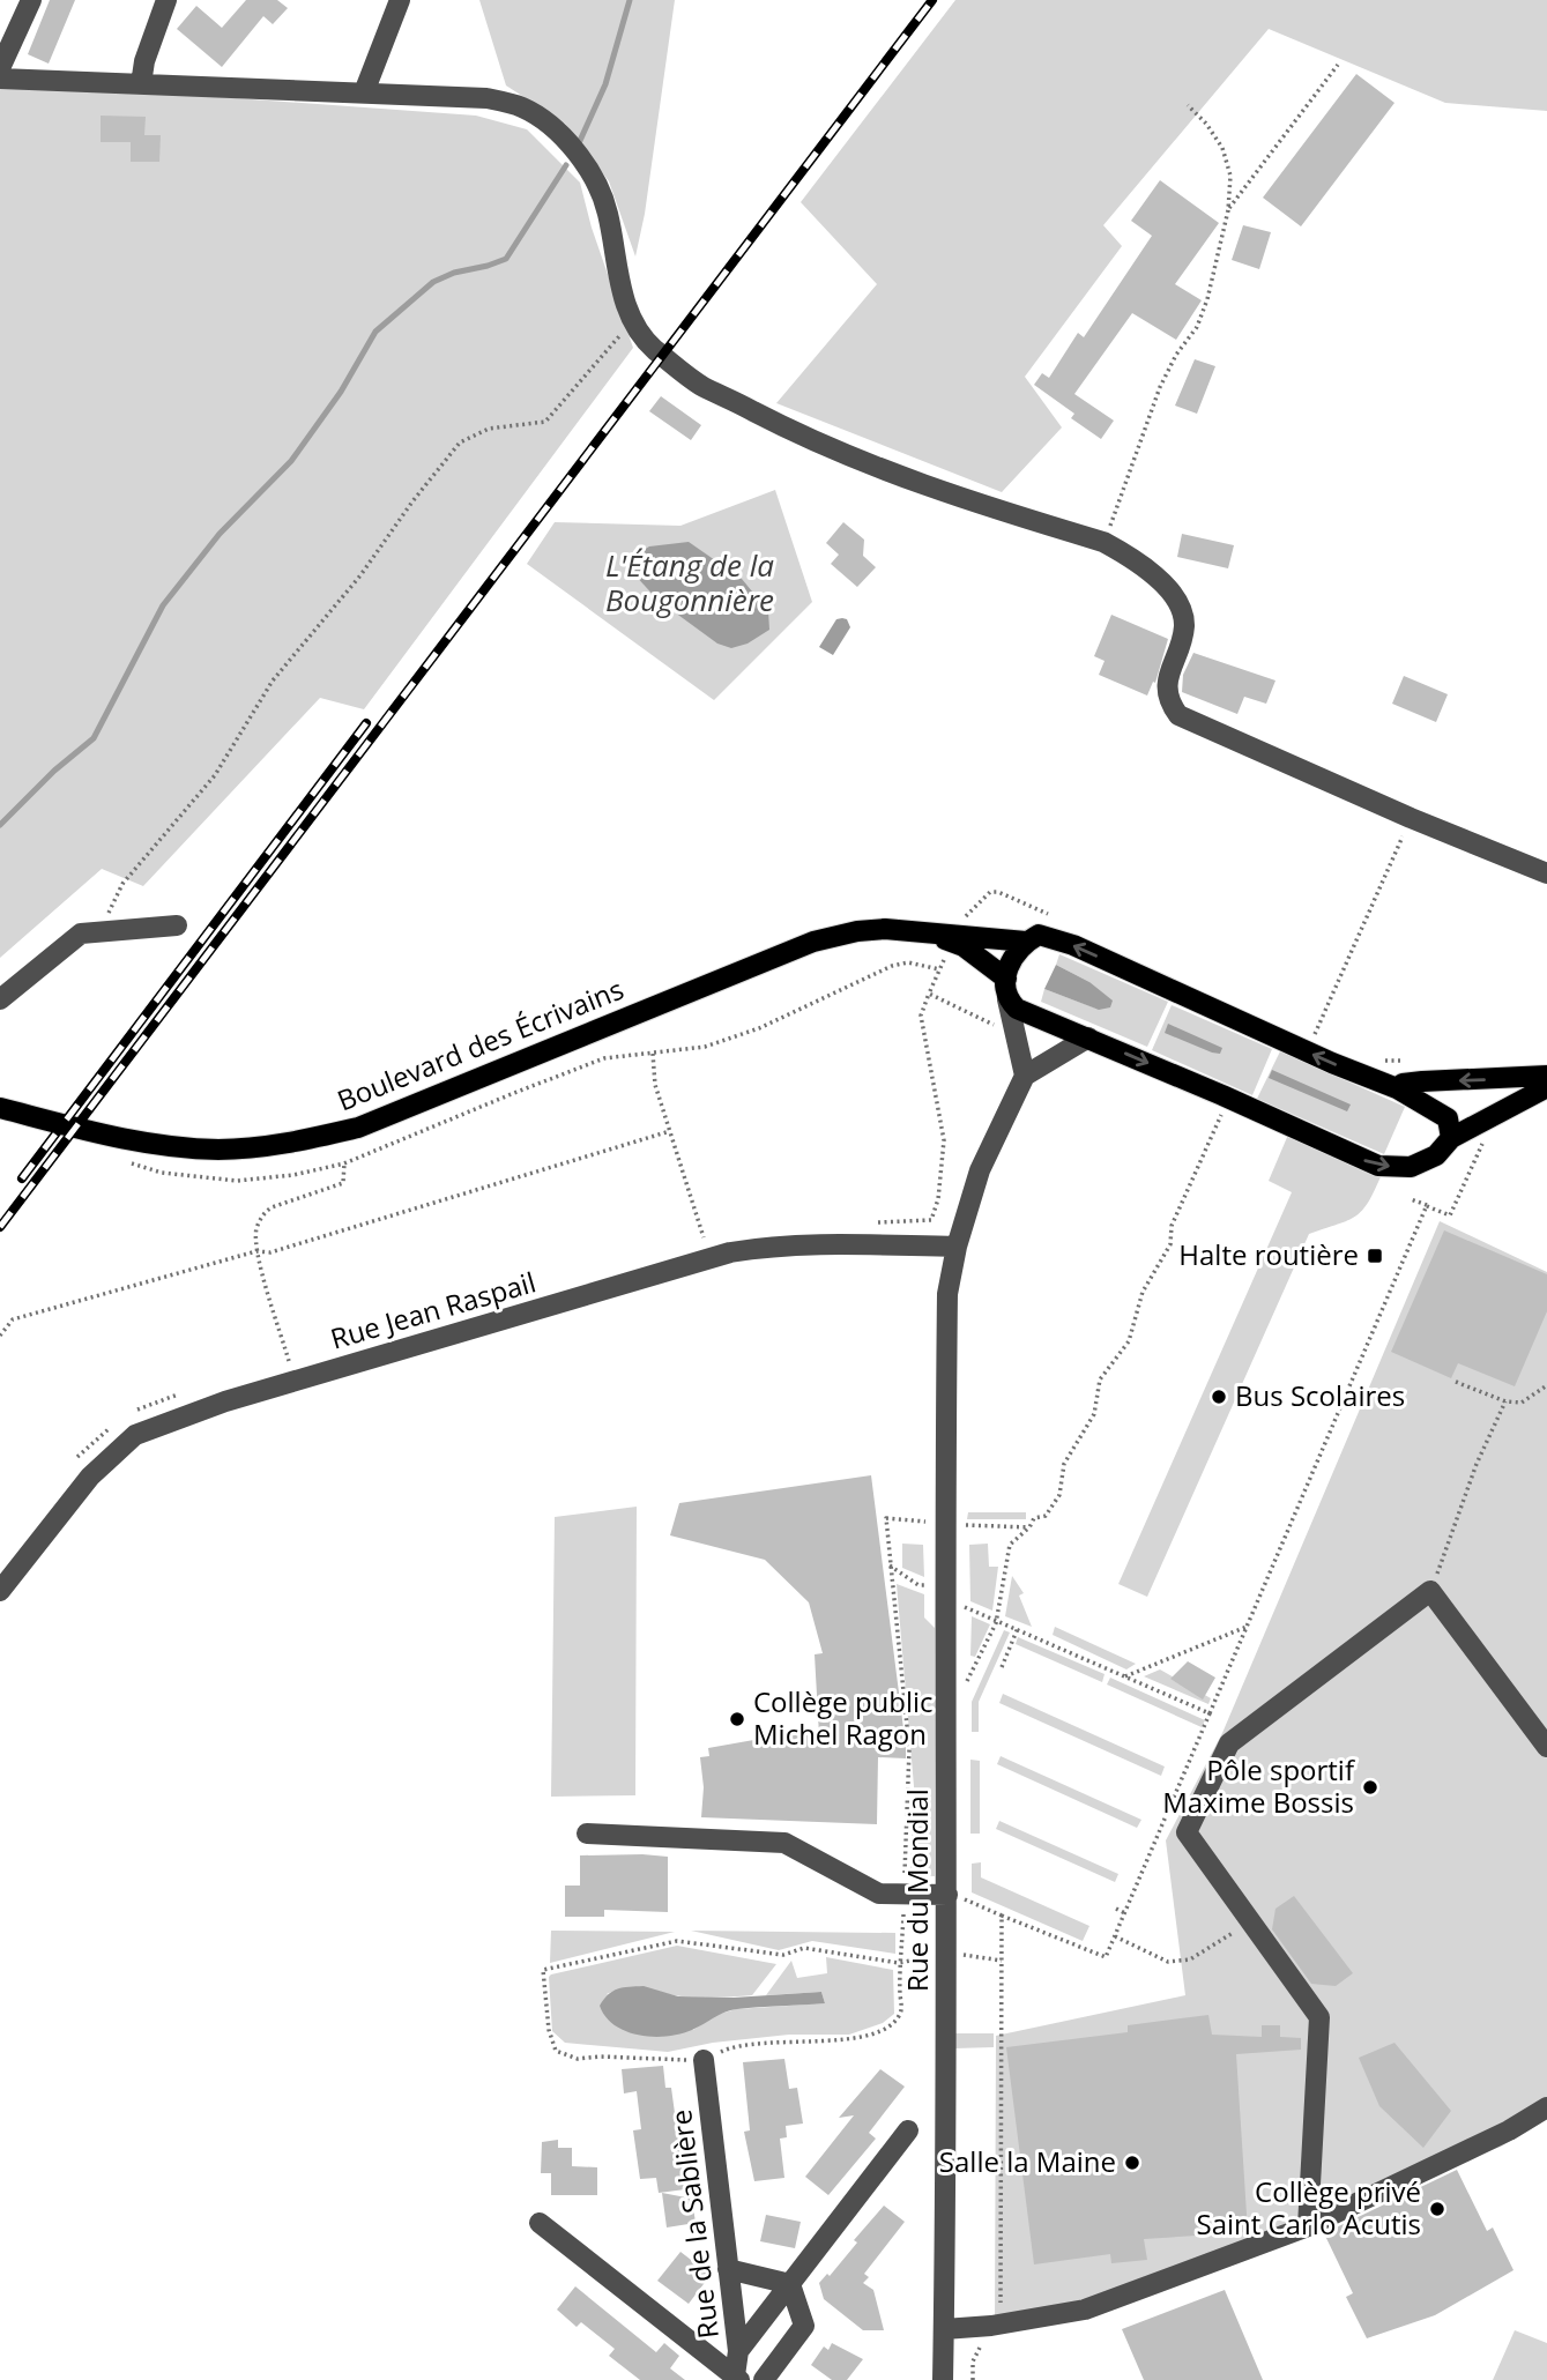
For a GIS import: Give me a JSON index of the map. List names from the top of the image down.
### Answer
{
  "streets": {
    "main road": ["Boulevard des Écrivains"],
    "street": ["Rue Jean Raspail", "Rue du Mondial", "Rue de la Sablière"]
  },
  "crossings": [
    ["Rue Jean Raspail", "Rue du Mondial"]
  ],
  "water": ["L'Étang de la Bougonnière"],
  "places": {
    "transit": ["Halte routière"],
    "other": [
      "Bus Scolaires",
      "Collège public Michel Ragon",
      "Pôle sportif Maxime Bossis",
      "Salle la Maine",
      "Collège privé Saint Carlo Acutis"
    ]
  }
}
